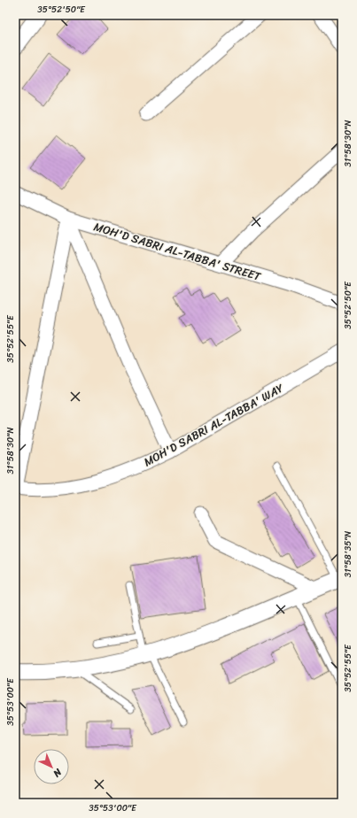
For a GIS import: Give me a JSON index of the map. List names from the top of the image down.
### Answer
{
  "streets": {
    "street": ["MOH'D SABRI AL-TABBA' STREET", "MOH'D SABRI AL-TABBA' WAY"]
  },
  "north": "bottom right",
  "coordinates": [
    "35°52'50\"E",
    "31°58'30\"N",
    "35°52'55\"E",
    "31°58'35\"N",
    "35°53'00\"E"
  ]
}
